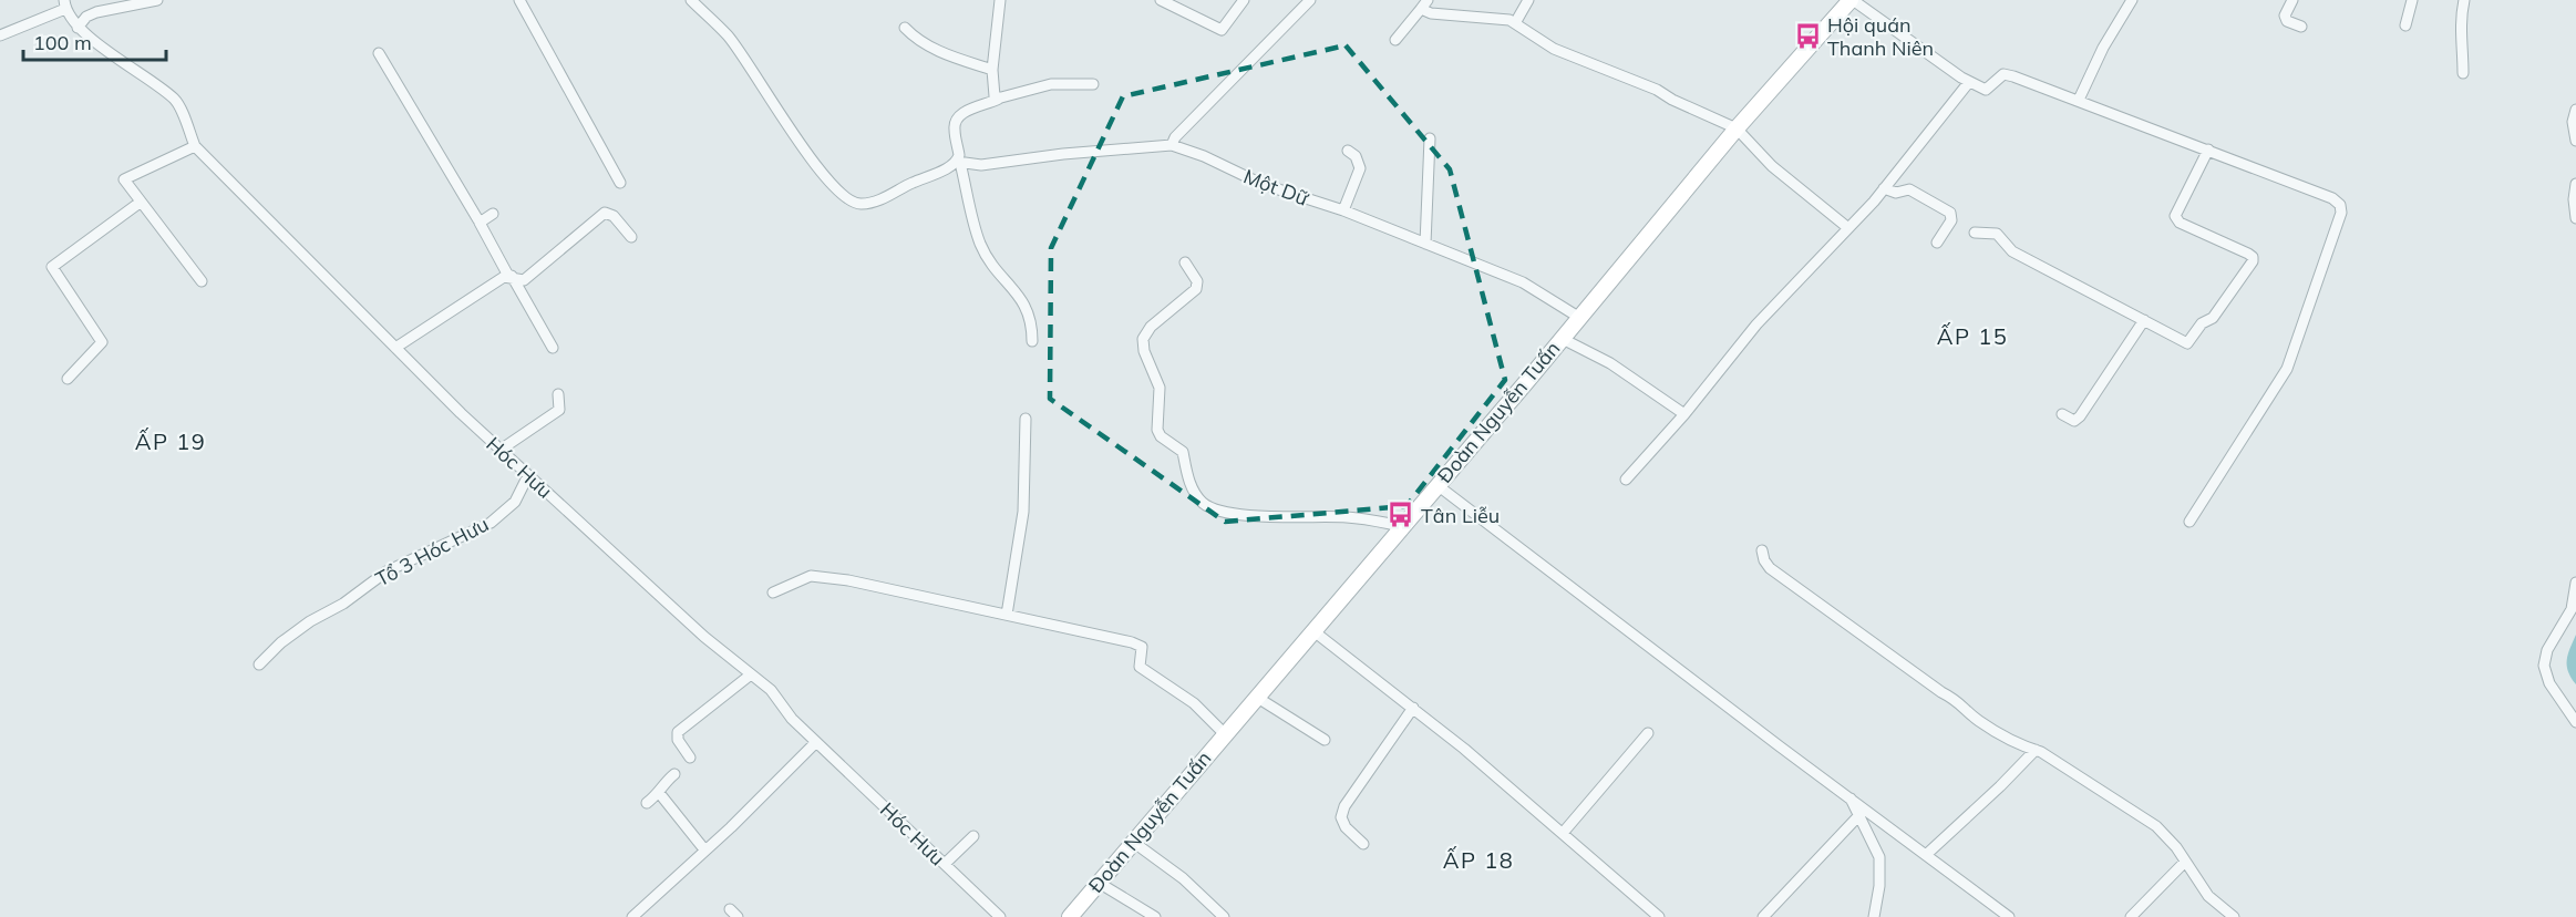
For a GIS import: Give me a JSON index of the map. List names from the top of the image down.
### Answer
{
  "streets": {
    "main road": ["Đoàn Nguyễn Tuấn"],
    "street": ["Một Dữ", "Hóc Hưu", "Tổ 3 Hóc Hưu"]
  },
  "crossings": [
    ["Một Dữ", "Đoàn Nguyễn Tuấn"],
    ["Hóc Hưu", "Tổ 3 Hóc Hưu"]
  ],
  "districts": ["ẤP 15", "ẤP 19", "ẤP 18"],
  "places": {
    "bus stop": ["Hội quán Thanh Niên", "Tân Liễu"]
  },
  "scale_bar": "100 m"
}
